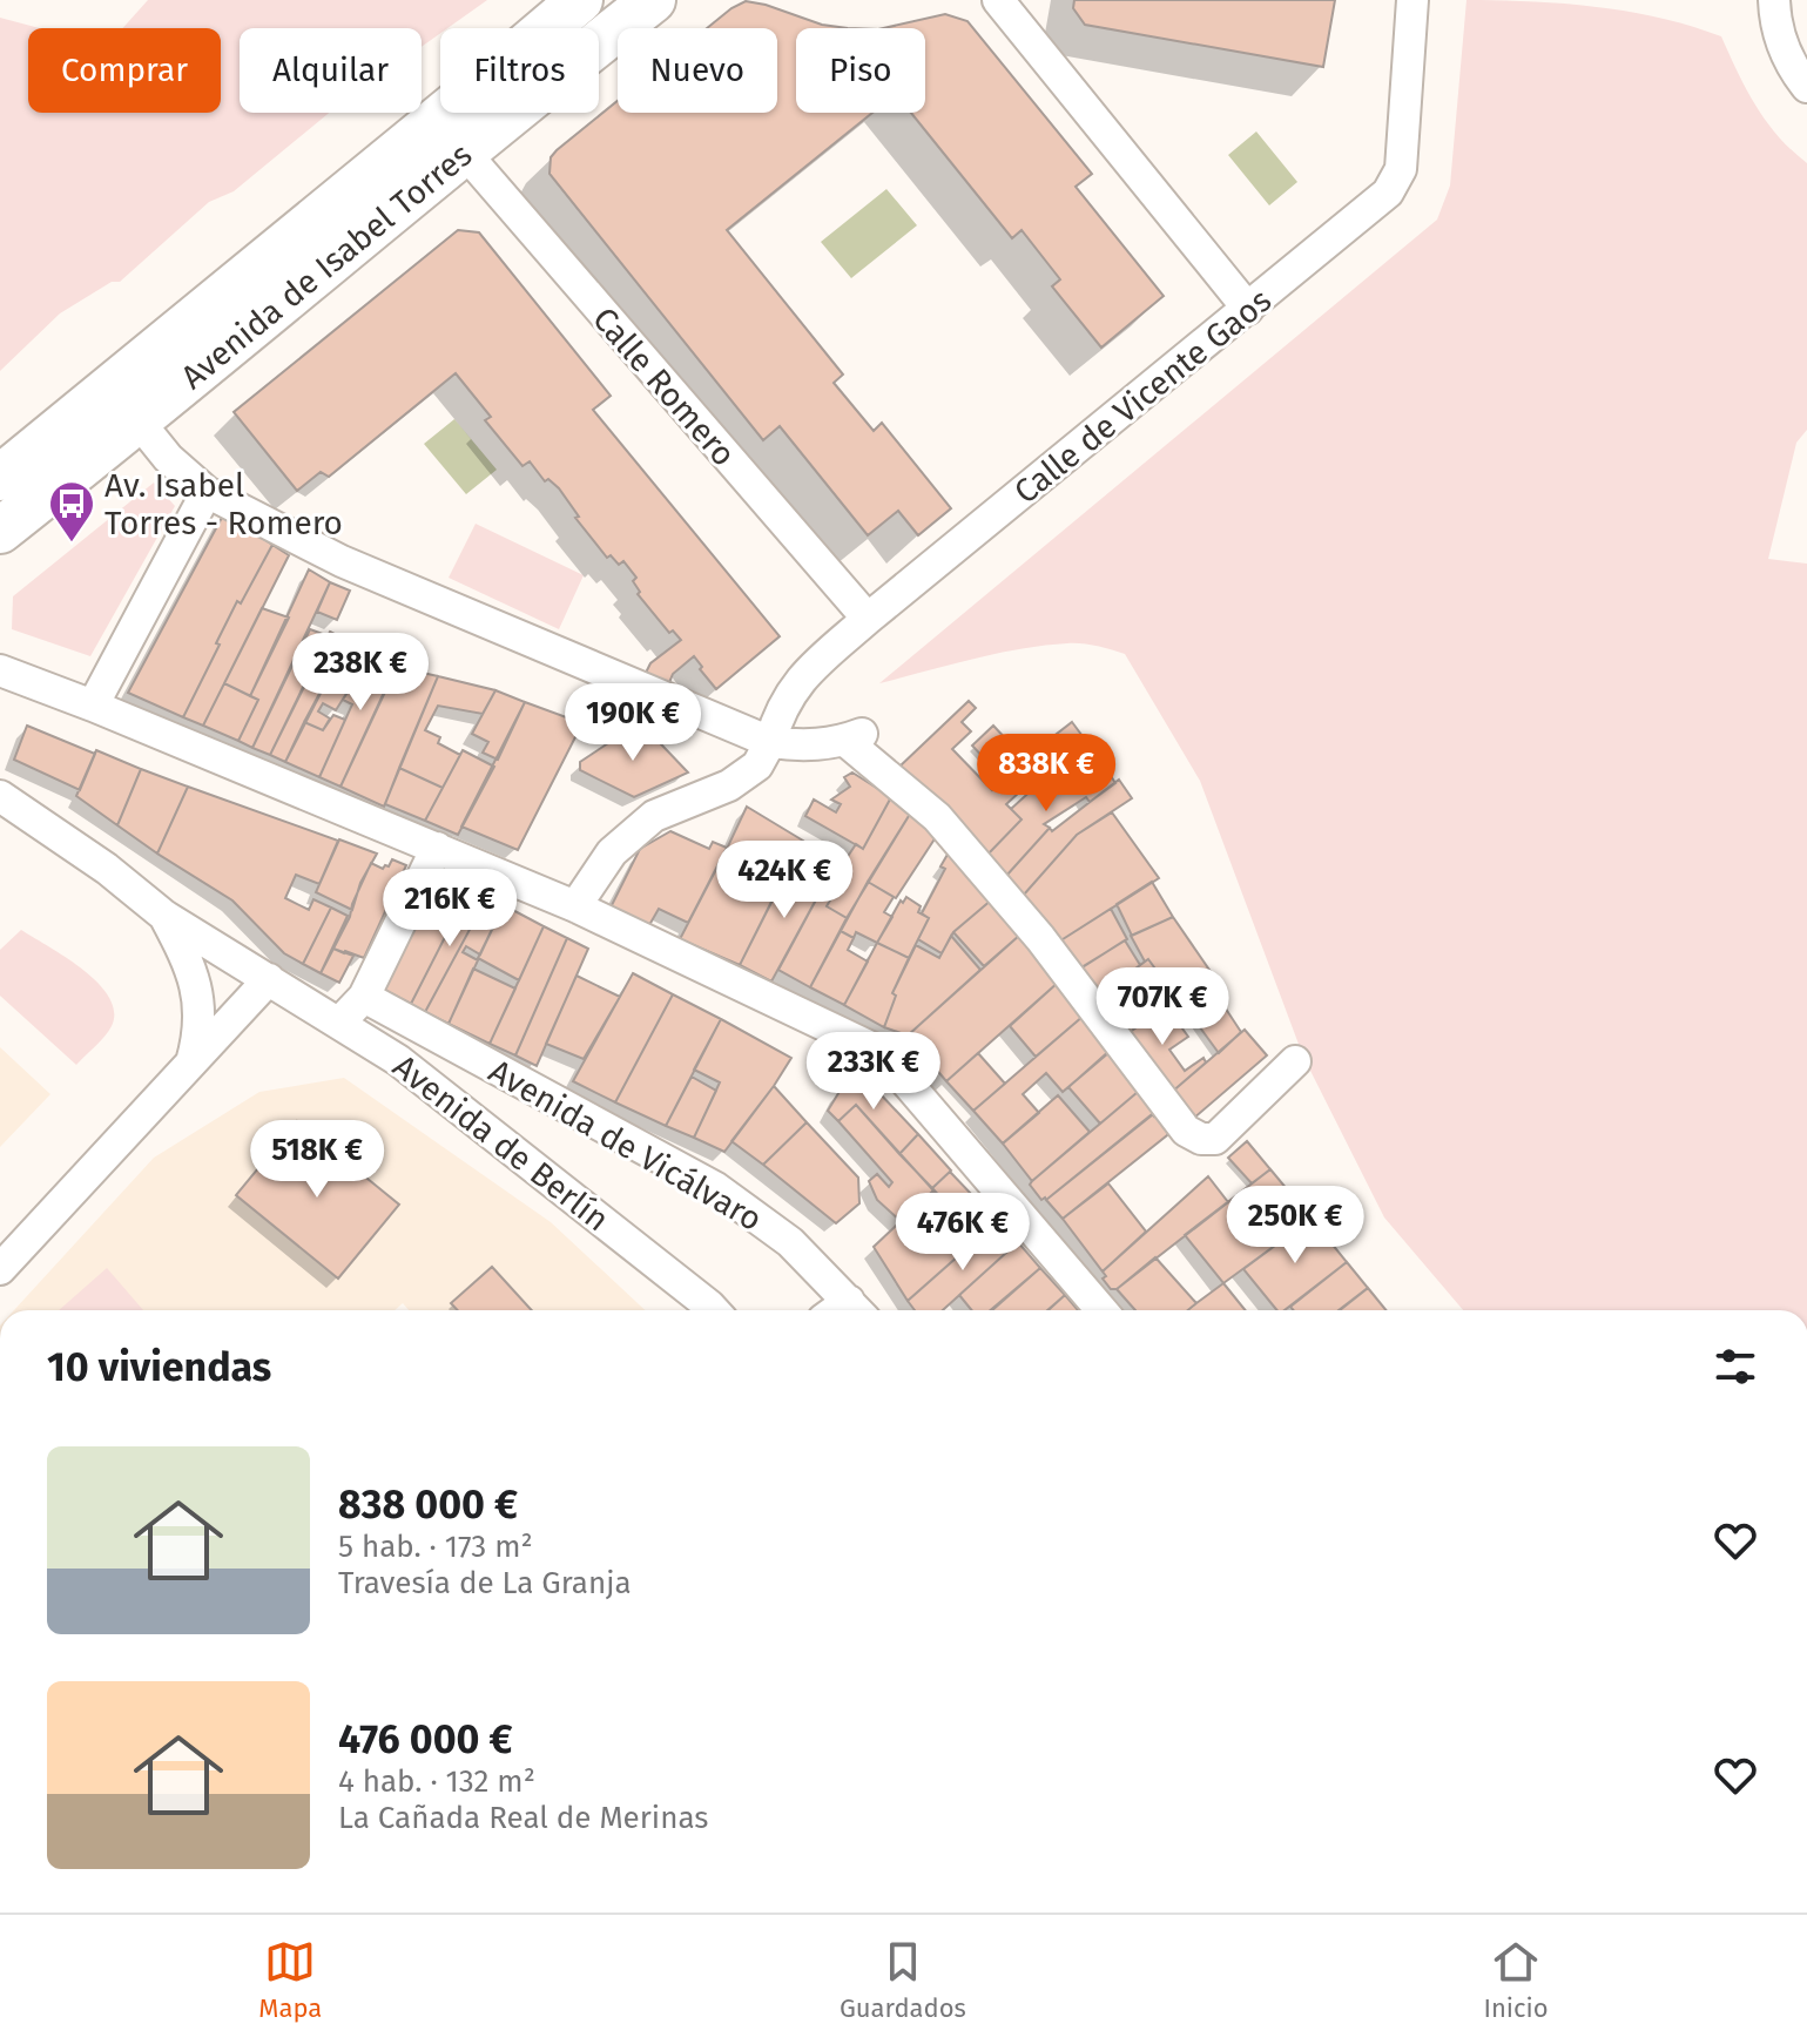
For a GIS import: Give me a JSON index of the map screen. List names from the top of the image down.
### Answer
{
  "streets": {
    "street": [
      "Avenida de Isabel Torres",
      "Calle Romero",
      "Calle de Vicente Gaos",
      "Avenida de Berlín",
      "Avenida de Vicálvaro"
    ]
  },
  "crossings": [
    ["Avenida de Isabel Torres", "Calle Romero"],
    ["Calle Romero", "Calle de Vicente Gaos"]
  ],
  "places": {
    "bus stop": ["Av. Isabel Torres - Romero"]
  },
  "page": {
    "chip": [
      "Comprar",
      "Alquilar",
      "Filtros",
      "Nuevo",
      "Piso"
    ],
    "price": [
      "238K €",
      "190K €",
      "838K €",
      "424K €",
      "216K €",
      "707K €",
      "233K €",
      "518K €",
      "250K €",
      "476K €"
    ],
    "heading": "10 viviendas",
    "list": [
      {
        "name": "838 000 €",
        "note": "5 hab. · 173 m² · Travesía de La Granja"
      },
      {
        "name": "476 000 €",
        "note": "4 hab. · 132 m² · La Cañada Real de Merinas"
      }
    ],
    "tabs": ["Mapa", "Guardados", "Inicio"]
  }
}
